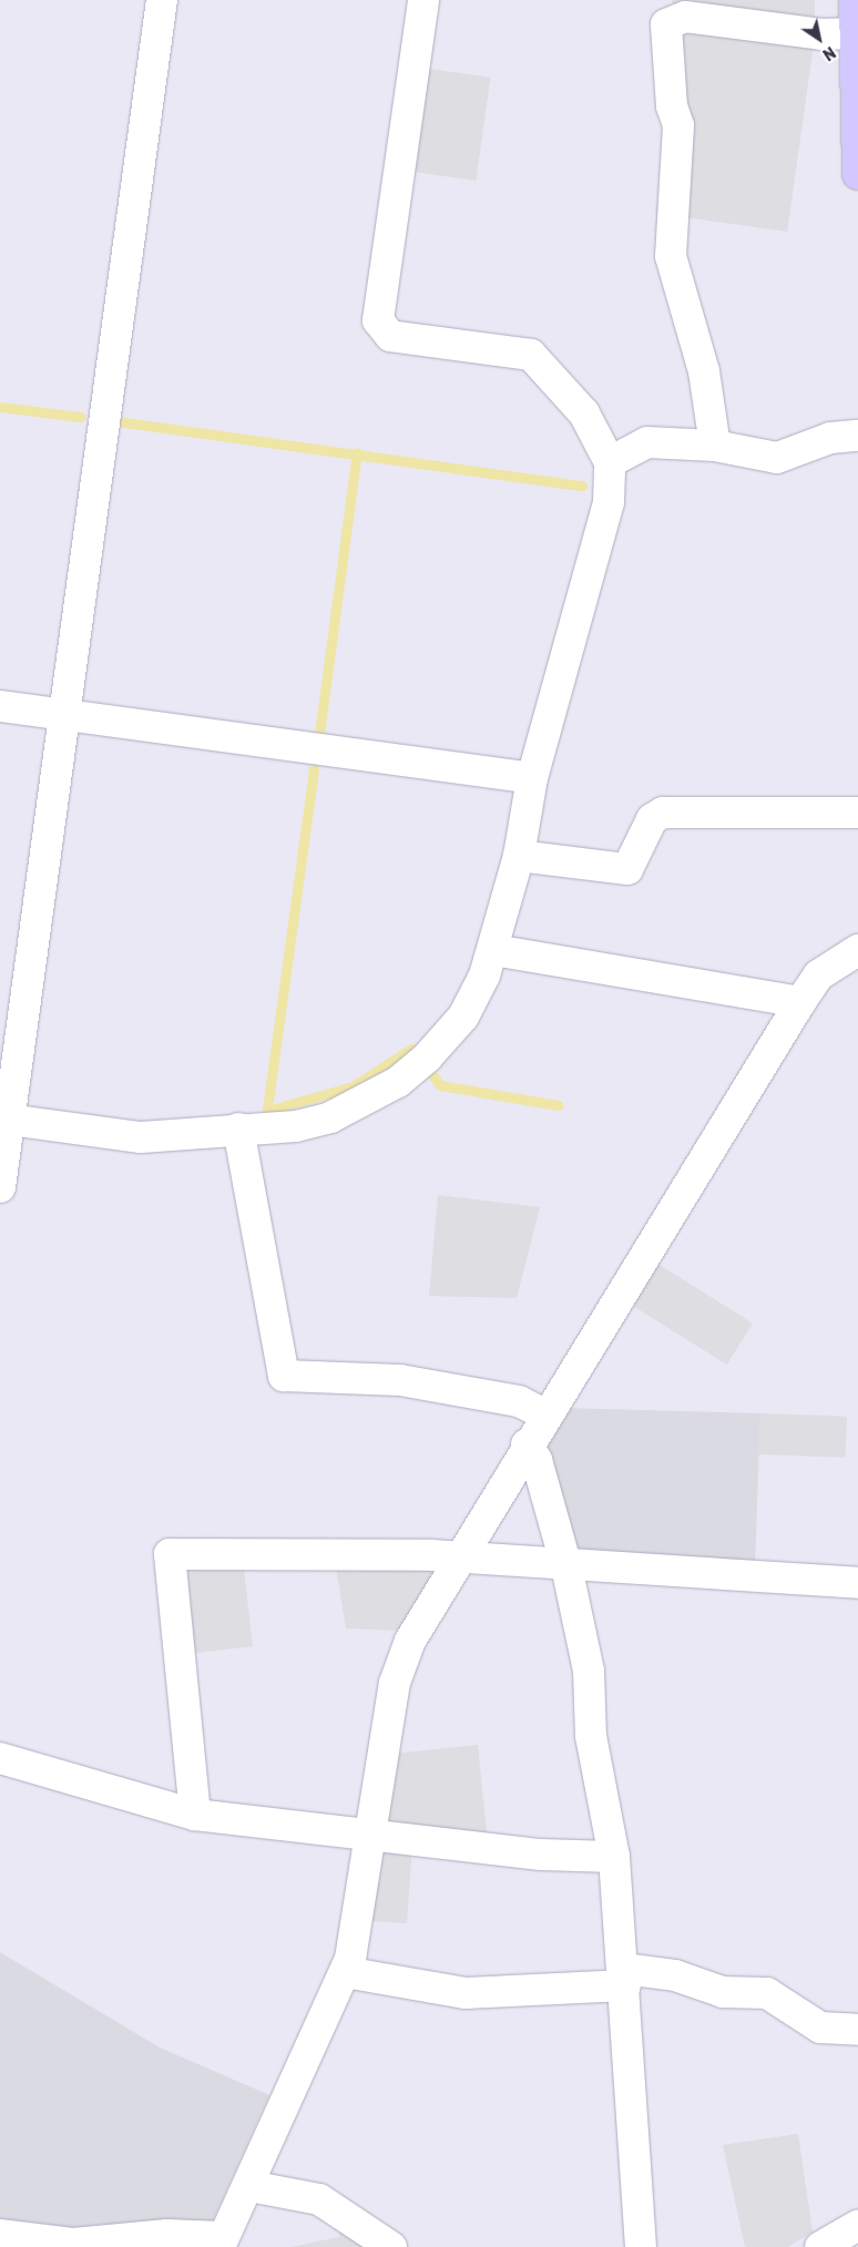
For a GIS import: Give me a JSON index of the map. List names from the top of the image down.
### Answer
{
  "north": "bottom right"
}
